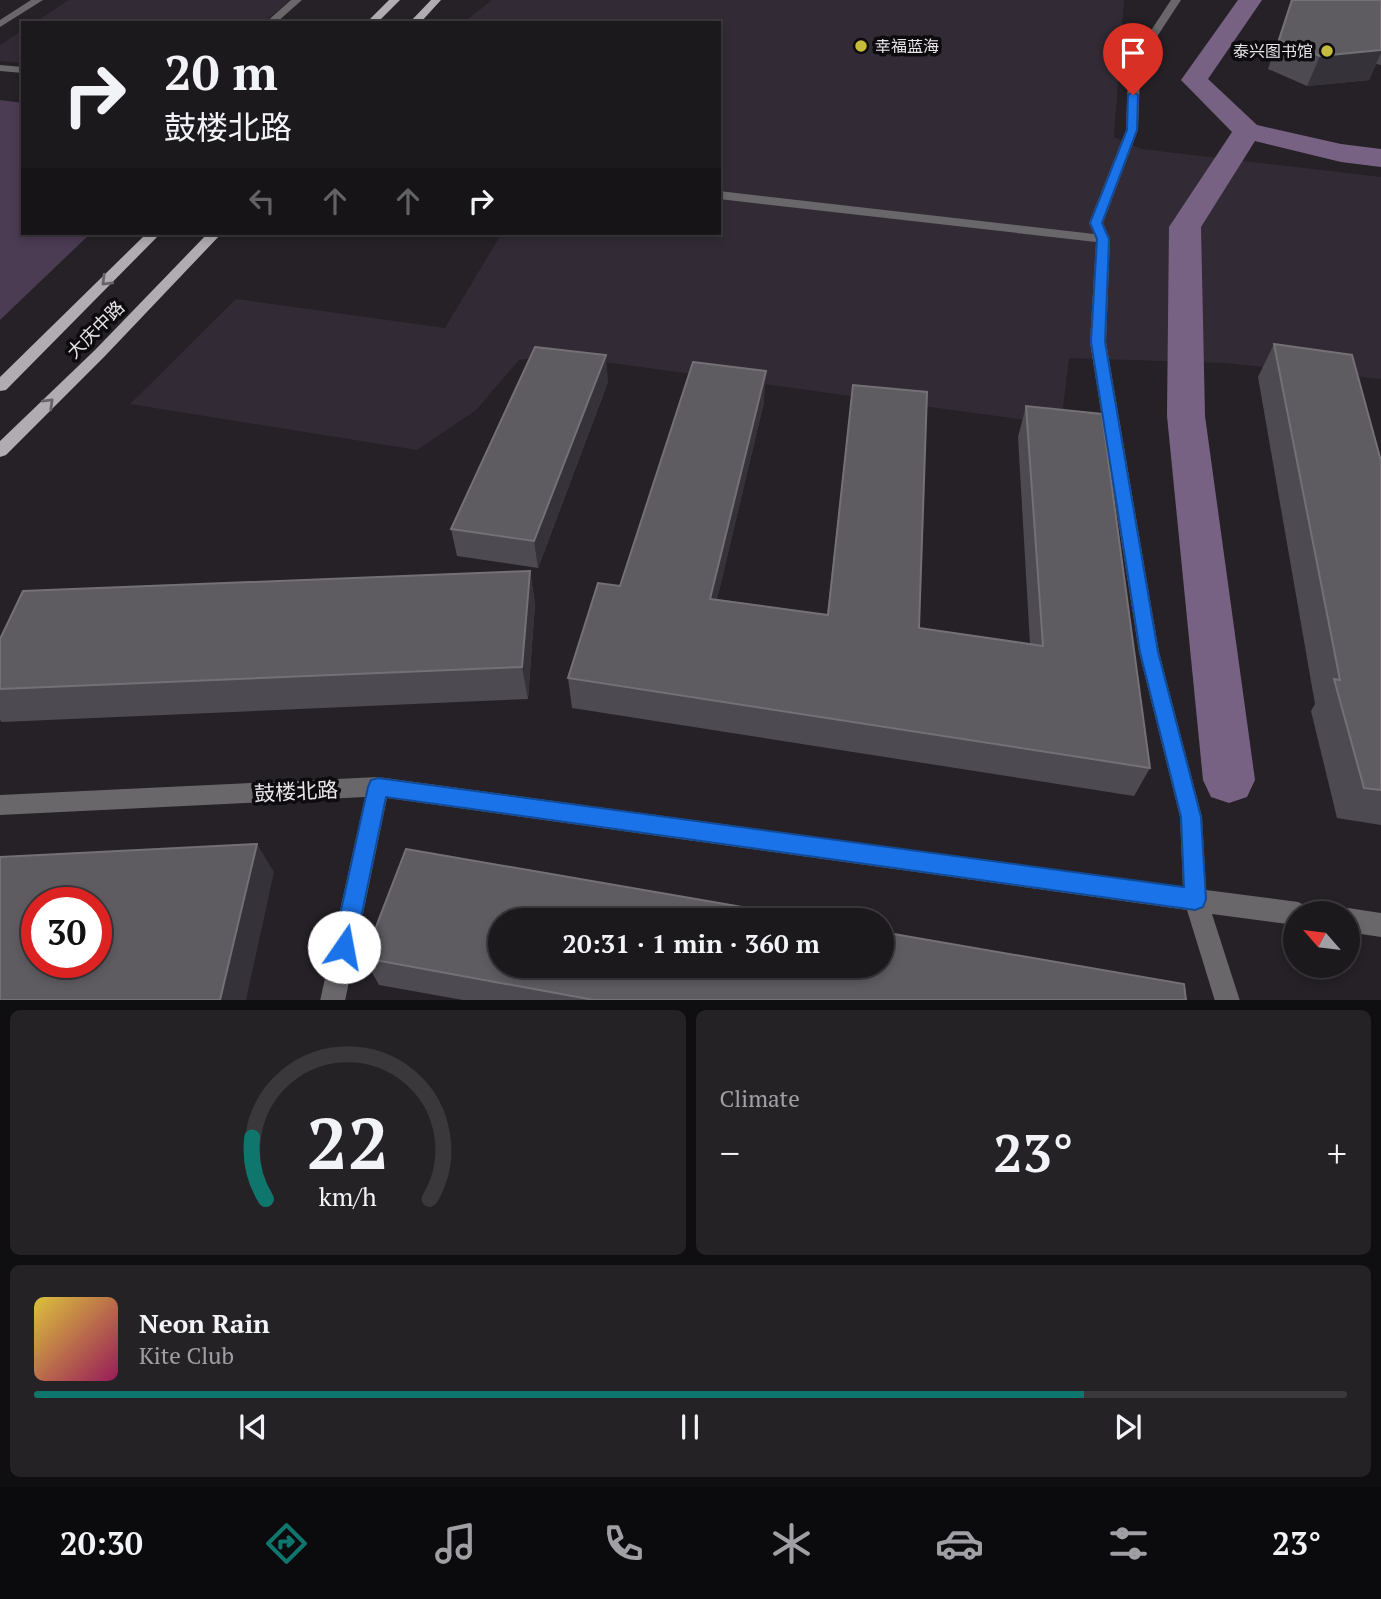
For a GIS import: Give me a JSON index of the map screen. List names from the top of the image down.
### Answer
{
  "streets": {
    "main road": ["大庆中路"],
    "street": ["鼓楼北路"]
  },
  "places": ["幸福蓝海", "泰兴图书馆"],
  "north": "top left",
  "page": {
    "turn": ["20 m", "鼓楼北路"],
    "limit": "30",
    "trip": "20:31 · 1 min · 360 m",
    "tile": "Climate",
    "heat": ["−", "23°", "+"],
    "song": ["Neon Rain", "Kite Club"],
    "tabs": ["20:30", "23°"],
    "gauge": ["22", "km/h"]
  }
}
